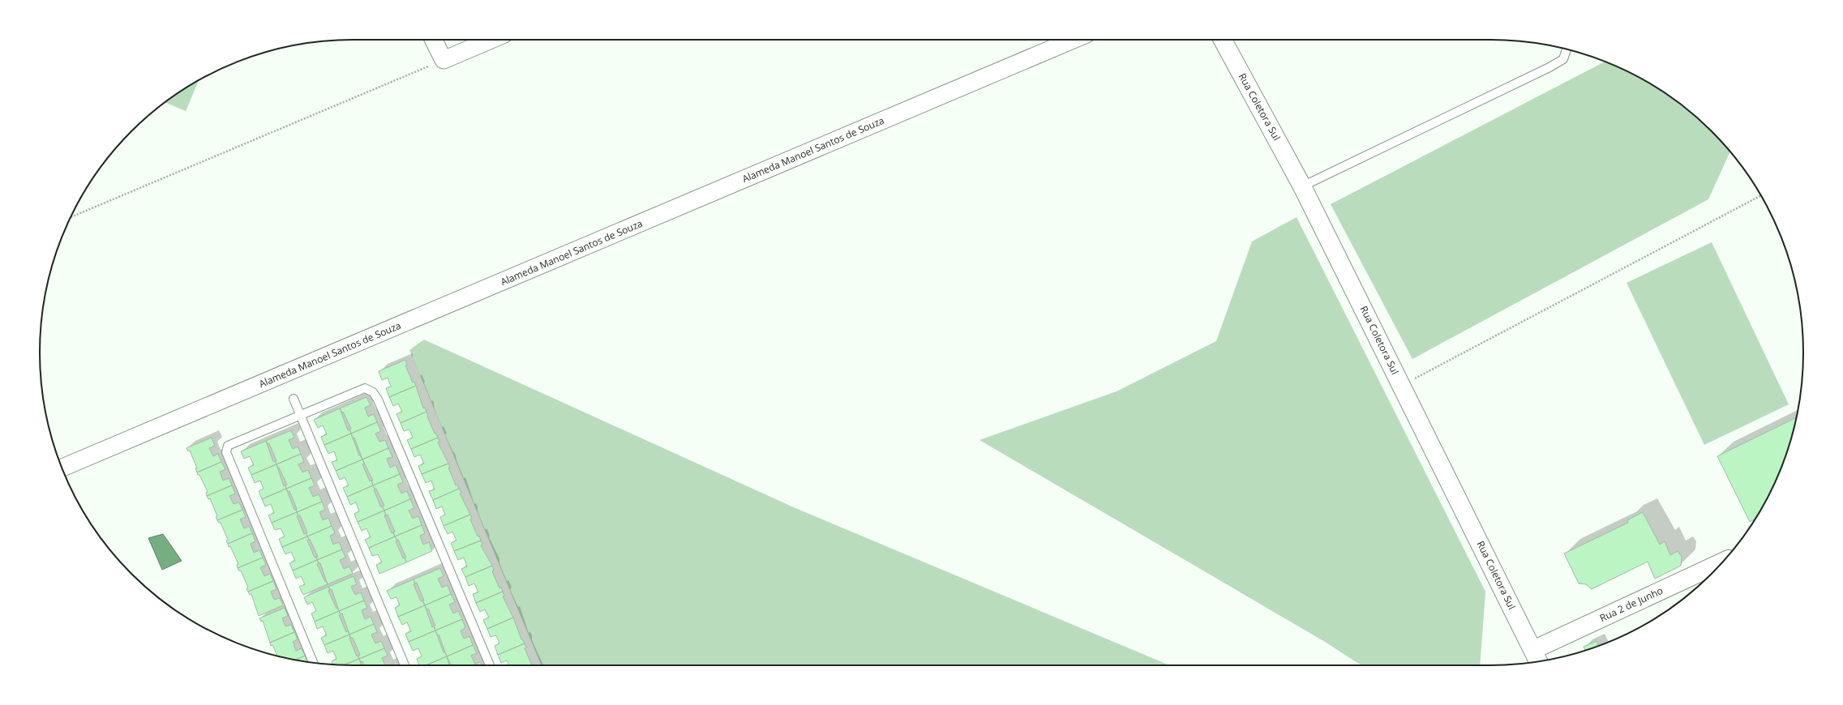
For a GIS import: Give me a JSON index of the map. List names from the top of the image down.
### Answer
{
  "streets": {
    "street": ["Rua Coletora Sul", "Alameda Manoel Santos de Souza", "Rua 2 de Junho"]
  },
  "crossings": [
    ["Rua Coletora Sul", "Rua 2 de Junho"]
  ]
}
